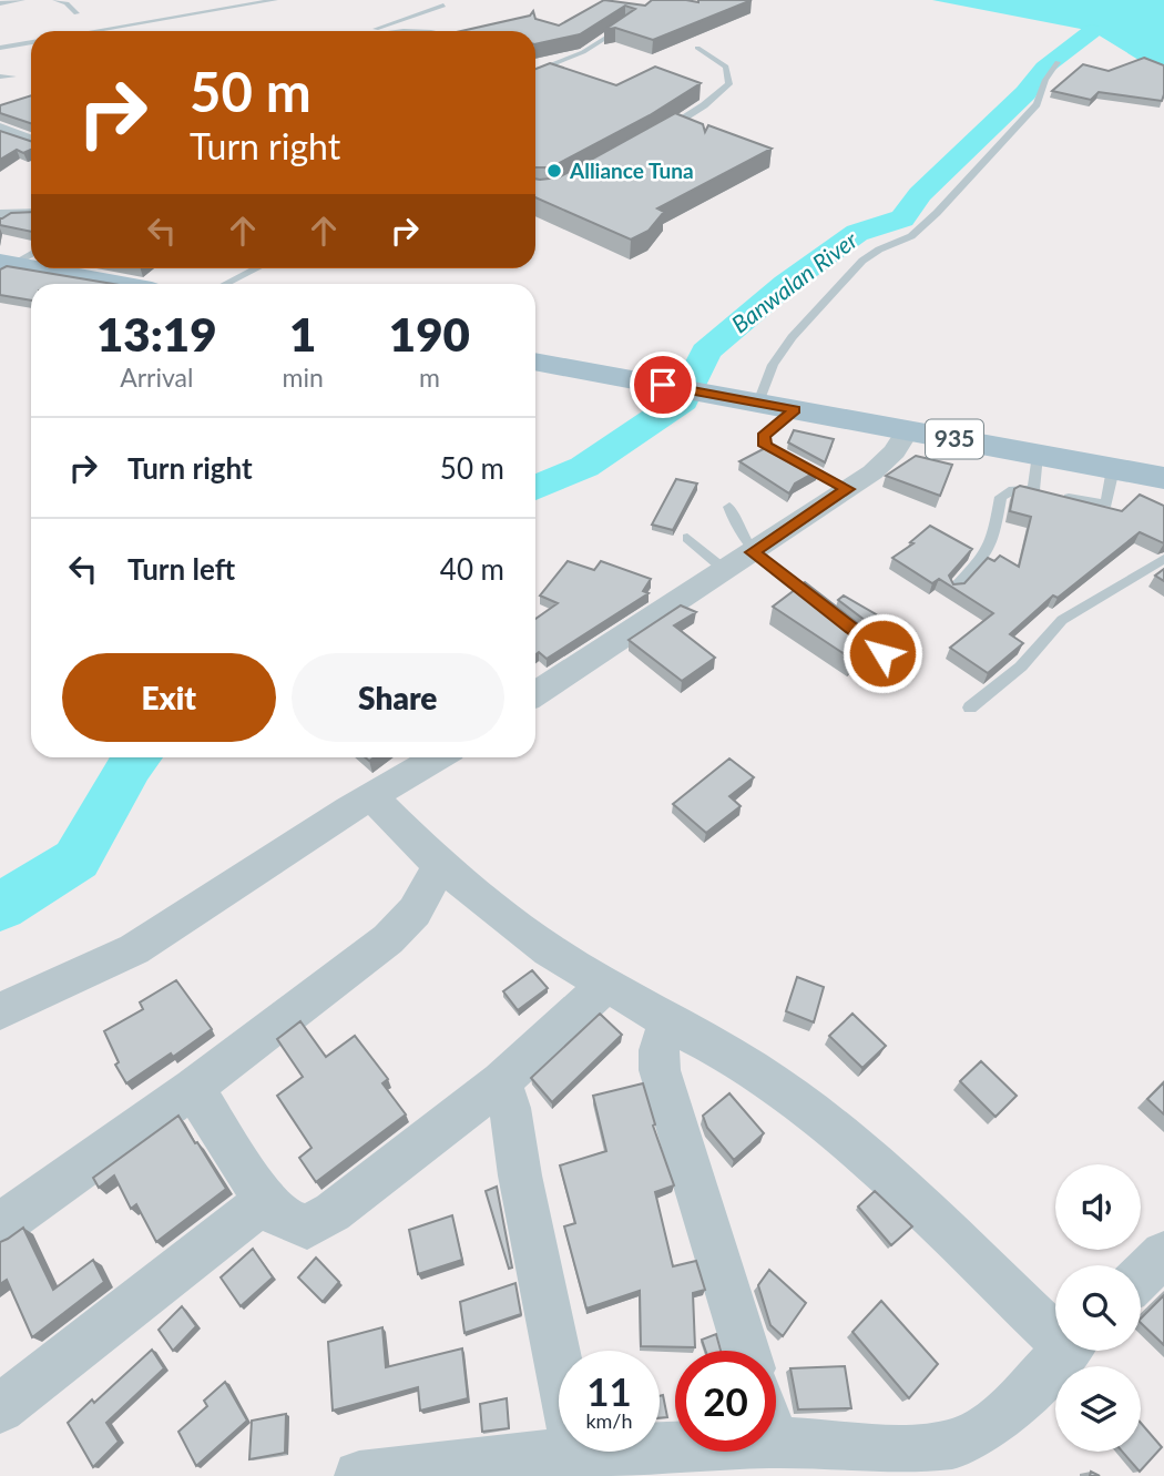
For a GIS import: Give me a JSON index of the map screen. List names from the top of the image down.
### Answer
{
  "streets": {
    "main road": ["935"]
  },
  "water": ["Banwalan River"],
  "places": ["Alliance Tuna"],
  "page": {
    "turn": ["50 m", "Turn right"],
    "eta": [
      "13:19",
      "Arrival",
      "1",
      "min",
      "190",
      "m"
    ],
    "list": [
      {
        "name": "Turn right",
        "value": "50 m"
      },
      {
        "name": "Turn left",
        "value": "40 m"
      }
    ],
    "buttons": ["Exit", "Share"],
    "speed": "11 km/h",
    "limit": "20"
  }
}
